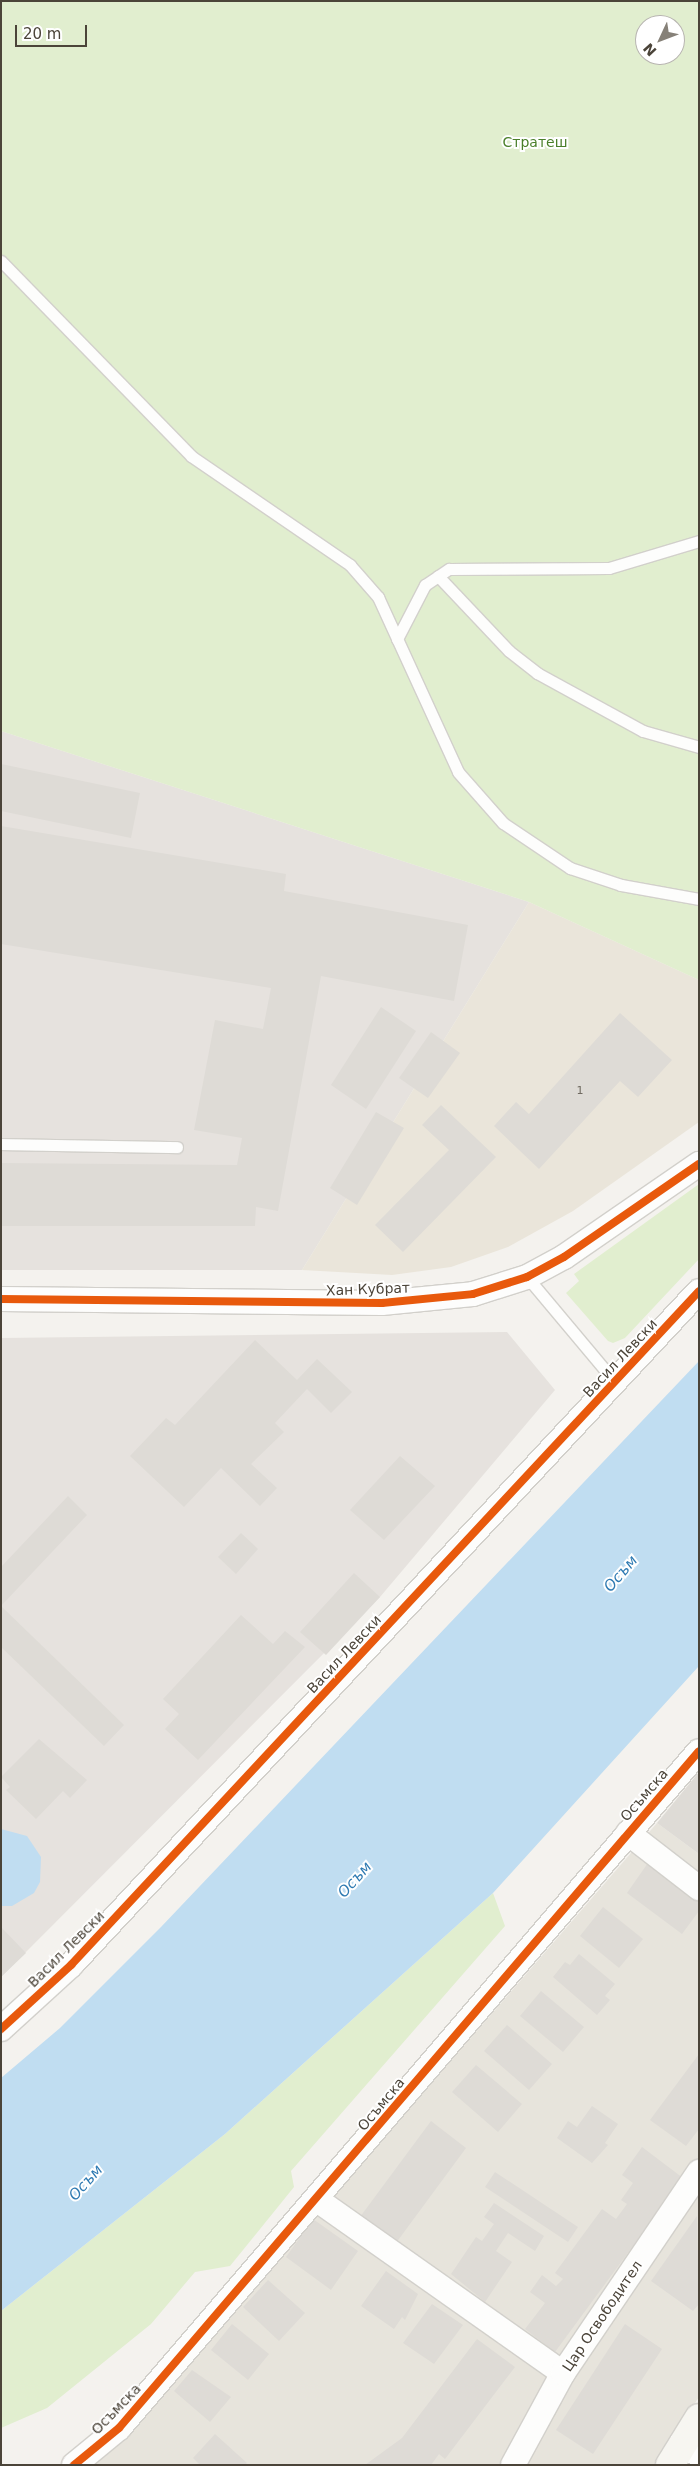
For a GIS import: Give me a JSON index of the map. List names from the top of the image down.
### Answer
{
  "streets": {
    "street": [
      "Хан Кубрат",
      "Васил Левски",
      "Осъмска",
      "Цар Освободител"
    ]
  },
  "water": ["Осъм"],
  "parks": ["Стратеш"],
  "house_numbers": ["1"],
  "scale_bar": "20 m",
  "north": "bottom left"
}
